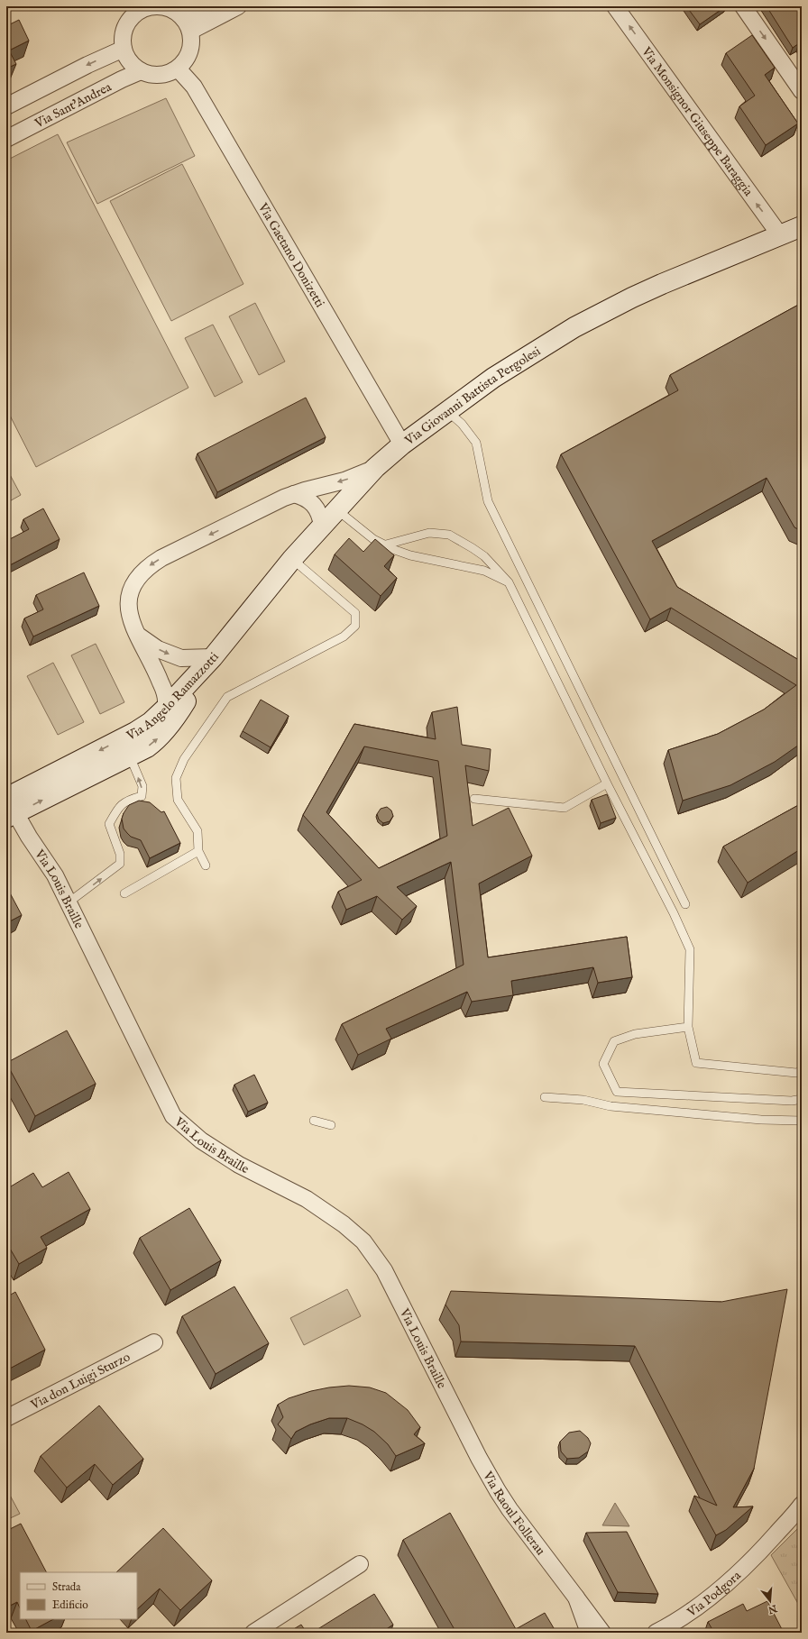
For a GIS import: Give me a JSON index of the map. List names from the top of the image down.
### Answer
{
  "streets": {
    "street": [
      "Via Sant'Andrea",
      "Via Monsignor Giuseppe Baraggia",
      "Via Gaetano Donizetti",
      "Via Giovanni Battista Pergolesi",
      "Via Angelo Ramazzotti",
      "Via Louis Braille",
      "Via don Luigi Sturzo",
      "Via Raoul Follerau",
      "Via Podgora"
    ]
  },
  "crossings": [
    ["Via Sant'Andrea", "Via Gaetano Donizetti"],
    ["Via Monsignor Giuseppe Baraggia", "Via Giovanni Battista Pergolesi"],
    ["Via Gaetano Donizetti", "Via Giovanni Battista Pergolesi"],
    ["Via Giovanni Battista Pergolesi", "Via Angelo Ramazzotti"],
    ["Via Angelo Ramazzotti", "Via Louis Braille"],
    ["Via Louis Braille", "Via Raoul Follerau"]
  ],
  "legend": ["Strada", "Edificio"],
  "north": "bottom"
}
